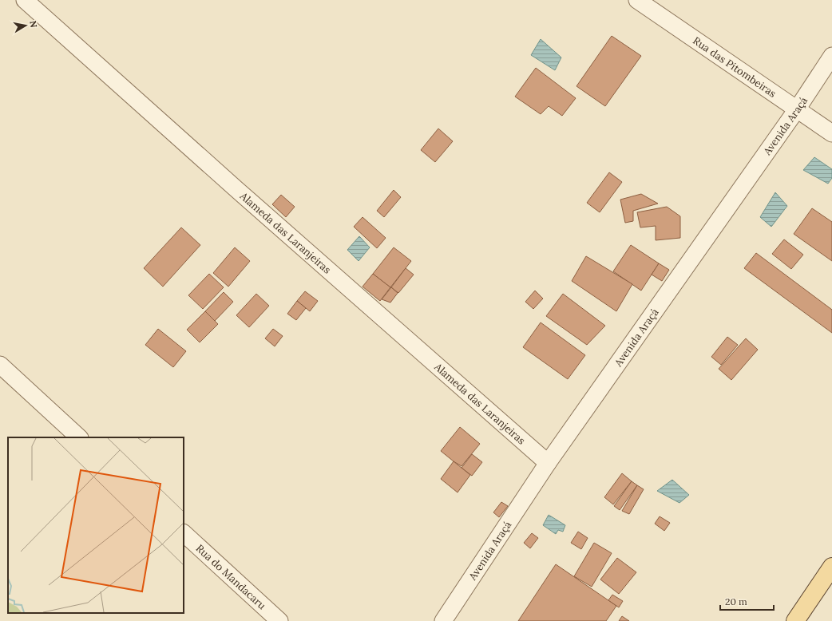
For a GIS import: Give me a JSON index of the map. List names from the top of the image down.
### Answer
{
  "streets": {
    "street": [
      "Rua das Pitombeiras",
      "Avenida Araçá",
      "Alameda das Laranjeiras",
      "Rua do Mandacaru"
    ]
  },
  "crossings": [
    ["Rua das Pitombeiras", "Avenida Araçá"],
    ["Avenida Araçá", "Alameda das Laranjeiras"]
  ],
  "scale_bar": "20 m",
  "north": "right"
}
